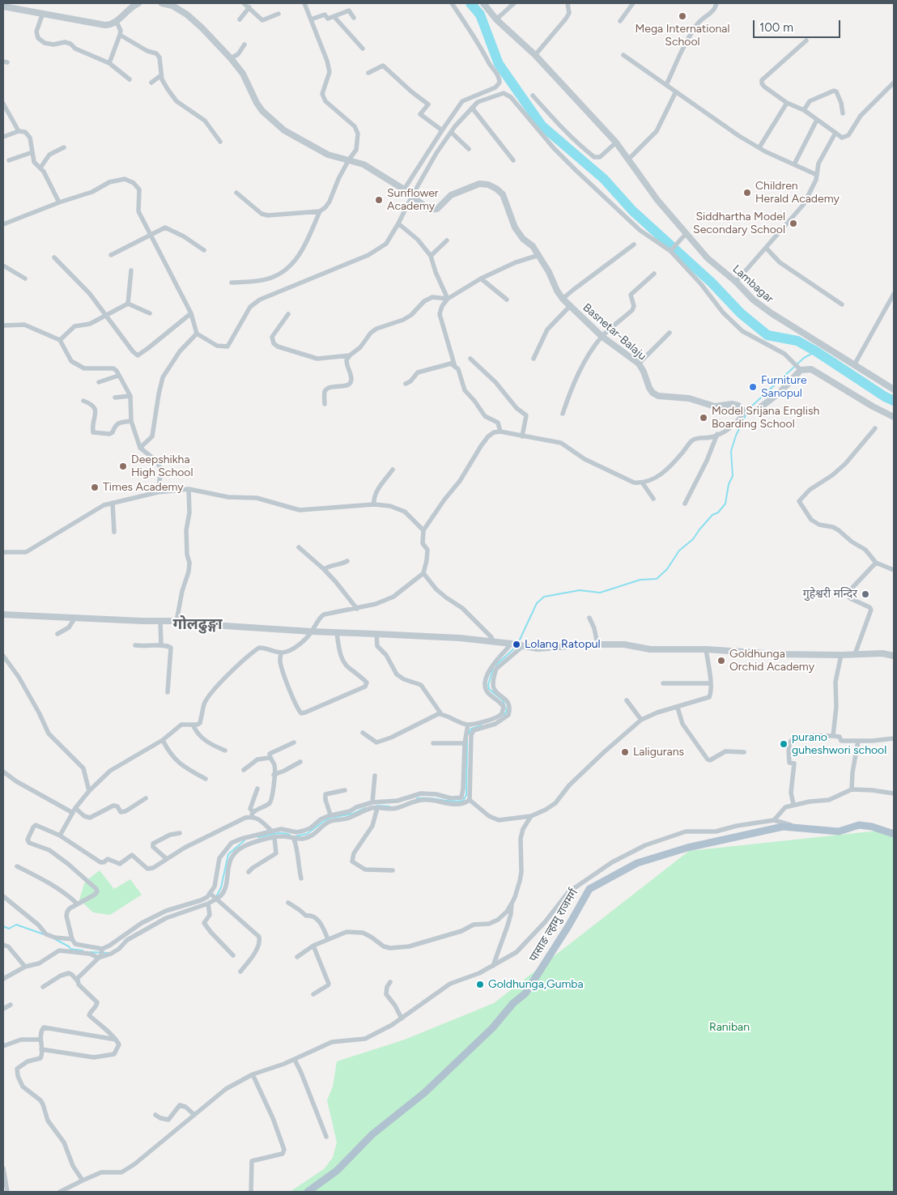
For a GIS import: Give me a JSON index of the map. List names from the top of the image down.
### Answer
{
  "streets": {
    "main road": ["पासाङ ल्हामु राजमर्ग"],
    "street": ["Lambagar", "Basnetar-Balaju"]
  },
  "districts": ["गोलढुङ्गा"],
  "parks": ["Raniban"],
  "places": [
    "Mega International School",
    "Children Herald Academy",
    "Sunflower Academy",
    "Siddhartha Model Secondary School",
    "Furniture Sanopul",
    "Model Srijana English Boarding School",
    "Deepshikha High School",
    "Times Academy",
    "गुहेश्वरी मन्दिर",
    "Lolang Ratopul",
    "Goldhunga Orchid Academy",
    "purano guheshwori school",
    "Laligurans",
    "Goldhunga,Gumba"
  ],
  "scale_bar": "100 m"
}
